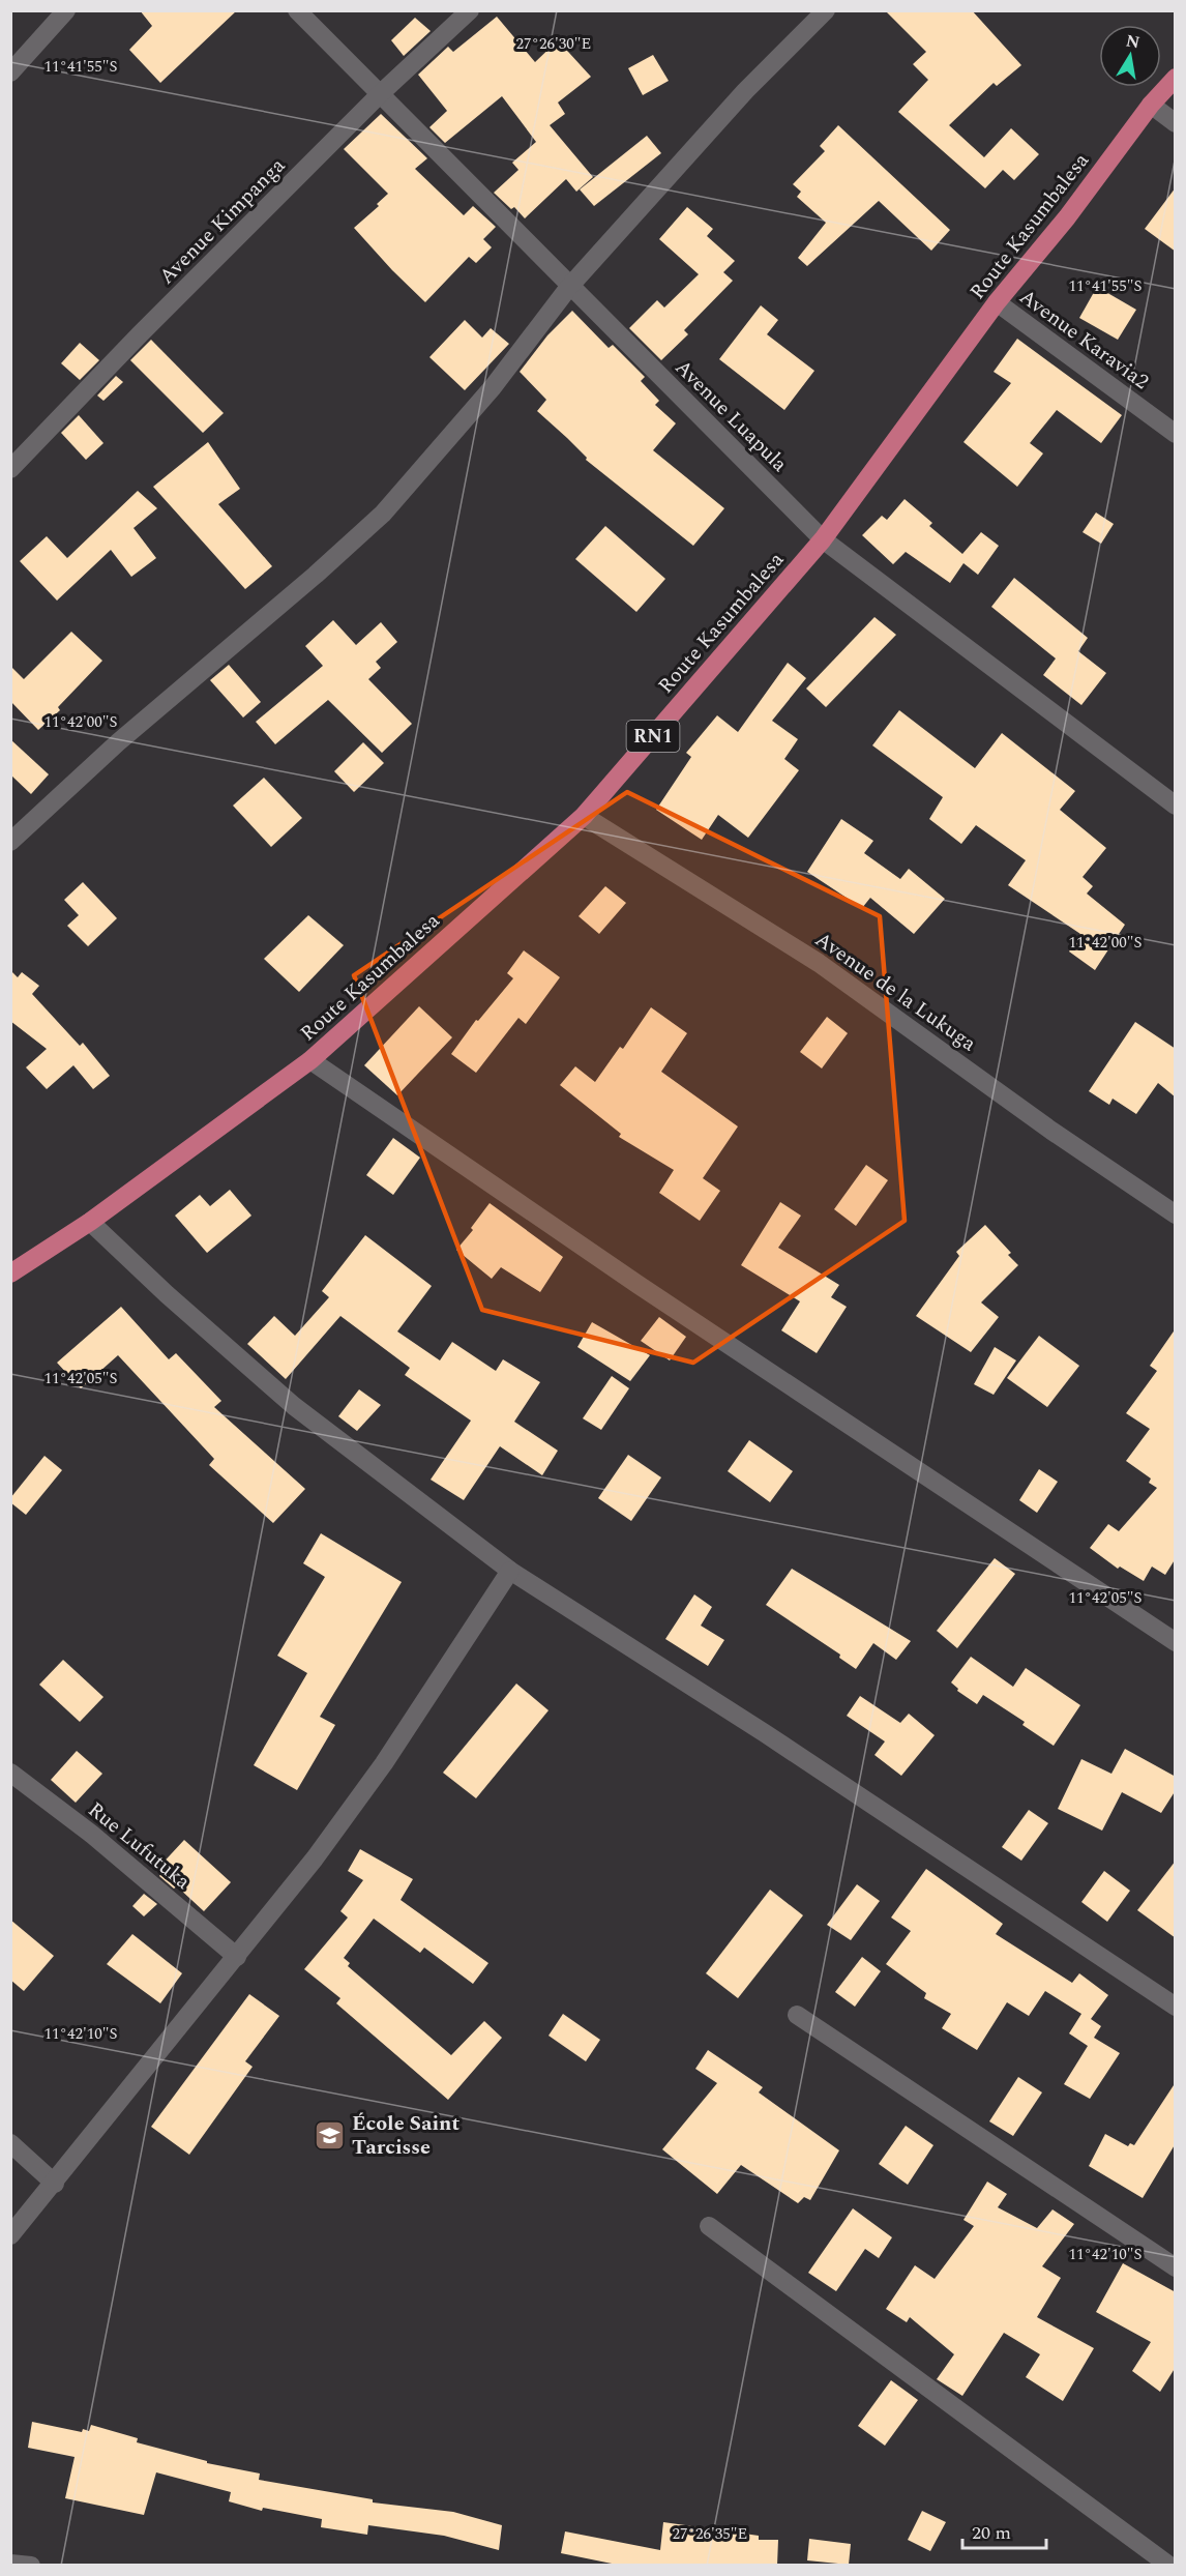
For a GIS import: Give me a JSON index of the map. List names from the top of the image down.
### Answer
{
  "streets": {
    "highway": ["Route Kasumbalesa", "RN1"],
    "street": [
      "Avenue Kimpanga",
      "Avenue Karavia2",
      "Avenue Luapula",
      "Avenue de la Lukuga",
      "Rue Lufutuka"
    ]
  },
  "crossings": [
    ["Avenue Kimpanga", "Avenue Luapula"],
    ["Route Kasumbalesa", "Avenue Karavia2"],
    ["Route Kasumbalesa", "Avenue Luapula"],
    ["Route Kasumbalesa", "Avenue de la Lukuga"]
  ],
  "places": {
    "school or university": ["École Saint Tarcisse"]
  },
  "scale_bar": "20 m",
  "north": "top",
  "coordinates": [
    "27°26'30\"E",
    "11°41'55\"S",
    "11°42'00\"S",
    "11°42'05\"S",
    "11°42'10\"S",
    "27°26'35\"E"
  ]
}
